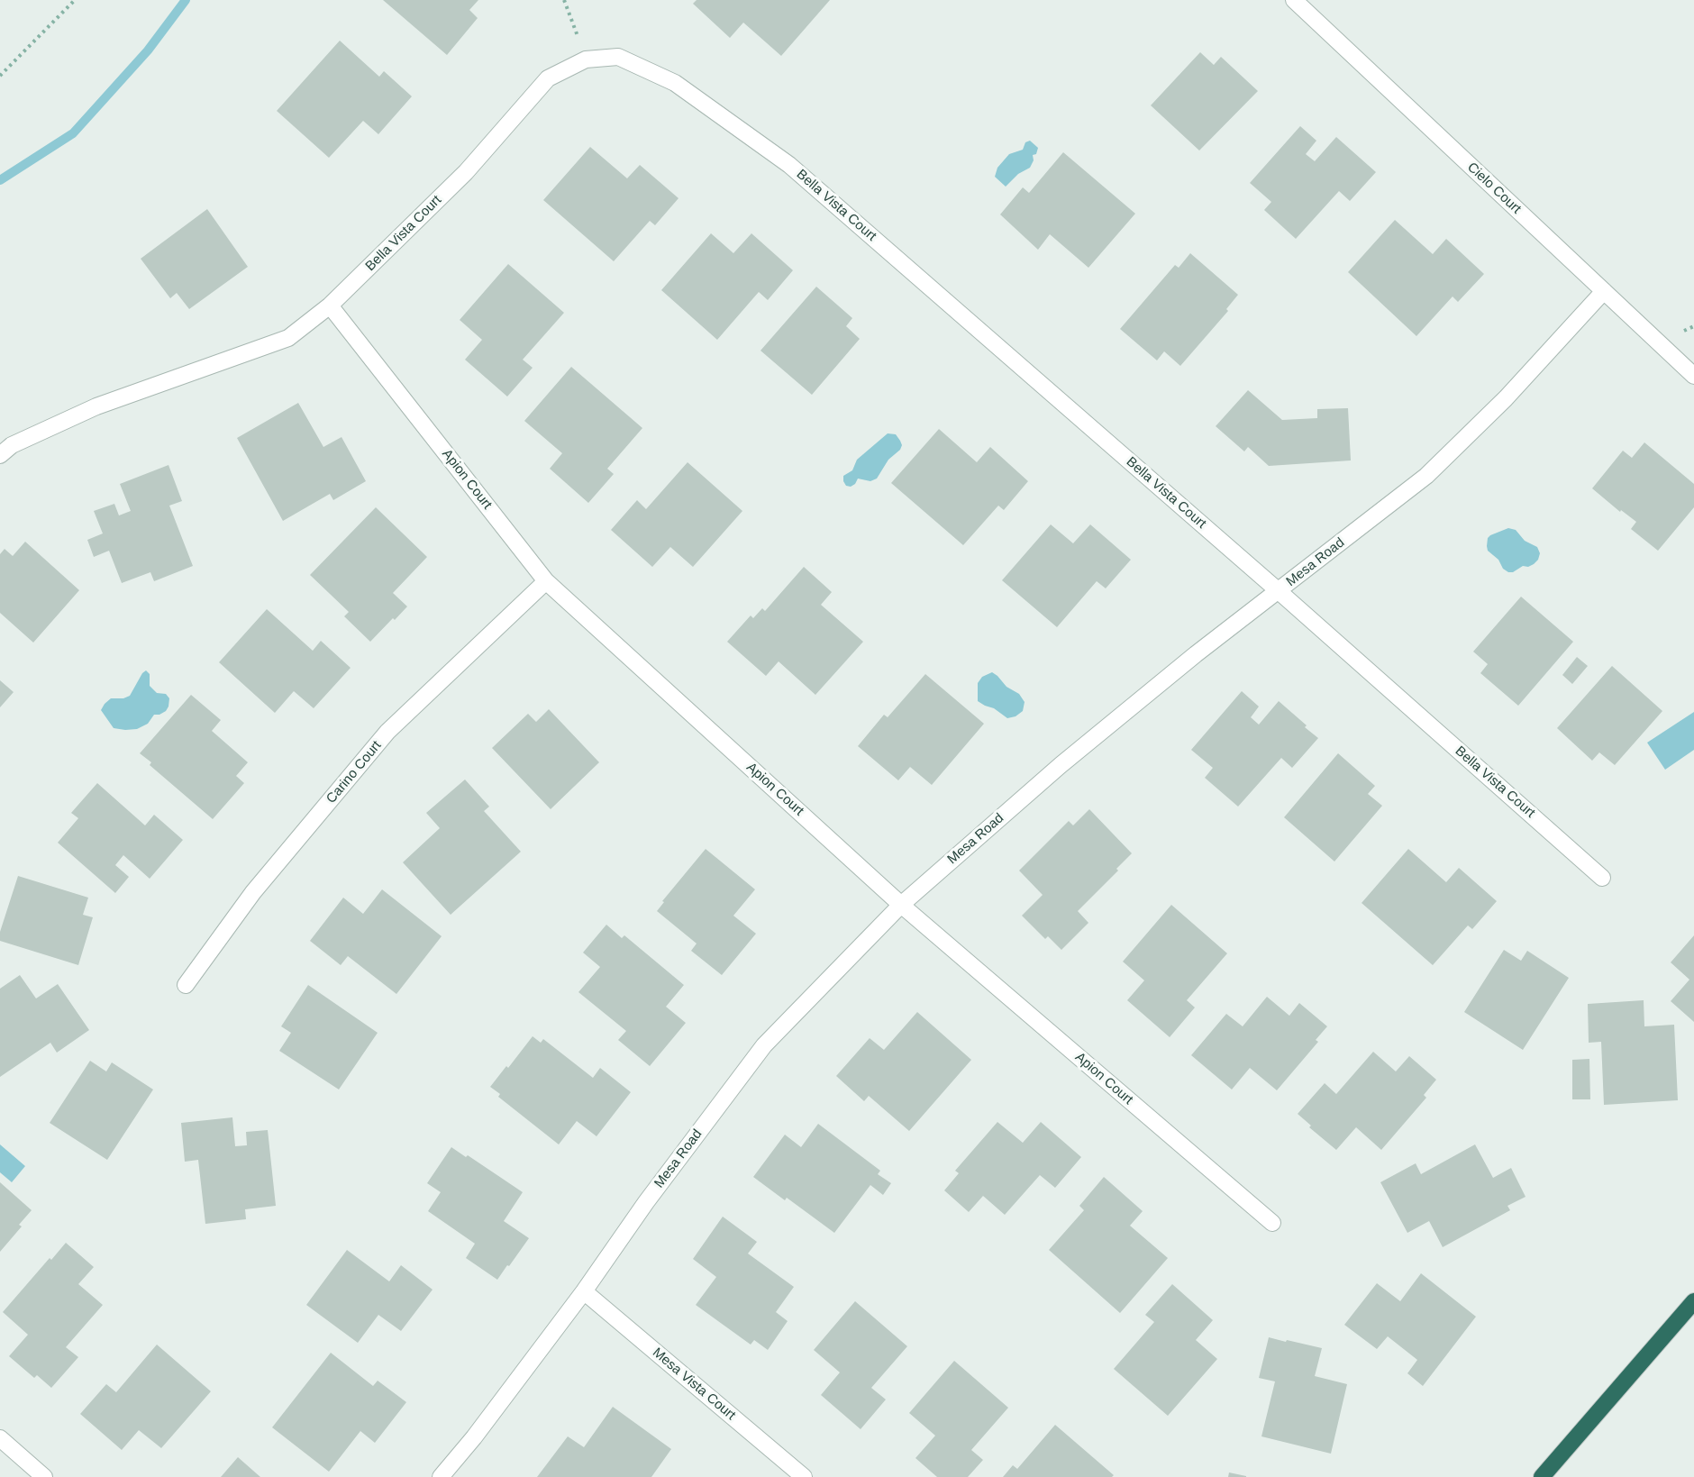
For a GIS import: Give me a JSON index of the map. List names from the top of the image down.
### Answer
{
  "streets": {
    "street": [
      "Cielo Court",
      "Bella Vista Court",
      "Apion Court",
      "Mesa Road",
      "Carino Court",
      "Mesa Vista Court"
    ]
  },
  "crossings": [
    ["Cielo Court", "Mesa Road"],
    ["Bella Vista Court", "Apion Court"],
    ["Bella Vista Court", "Mesa Road"],
    ["Apion Court", "Mesa Road"],
    ["Apion Court", "Carino Court"],
    ["Mesa Road", "Mesa Vista Court"]
  ]
}
